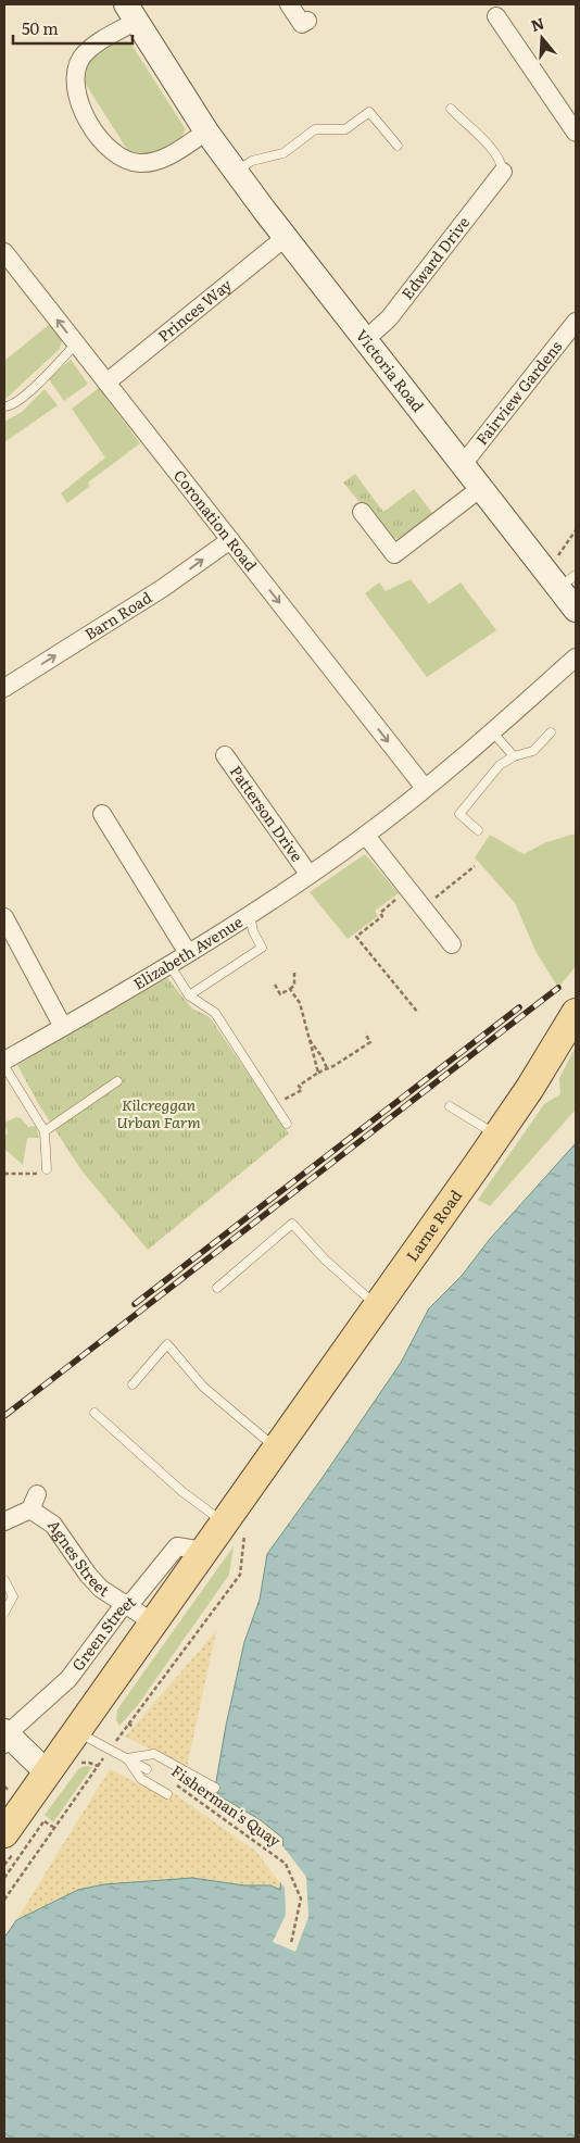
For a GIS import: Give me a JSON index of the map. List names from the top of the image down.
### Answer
{
  "streets": {
    "main road": ["Larne Road", "Green Street"],
    "street": [
      "Edward Drive",
      "Princes Way",
      "Victoria Road",
      "Fairview Gardens",
      "Coronation Road",
      "Barn Road",
      "Patterson Drive",
      "Elizabeth Avenue",
      "Agnes Street"
    ],
    "path": ["Fisherman's Quay"]
  },
  "crossings": [
    ["Edward Drive", "Victoria Road"],
    ["Princes Way", "Victoria Road"],
    ["Princes Way", "Coronation Road"],
    ["Victoria Road", "Fairview Gardens"],
    ["Coronation Road", "Barn Road"],
    ["Coronation Road", "Elizabeth Avenue"],
    ["Patterson Drive", "Elizabeth Avenue"],
    ["Larne Road", "Green Street"],
    ["Agnes Street", "Green Street"]
  ],
  "one_way": ["Barn Road"],
  "parks": ["Kilcreggan Urban Farm"],
  "scale_bar": "50 m",
  "north": "top"
}
